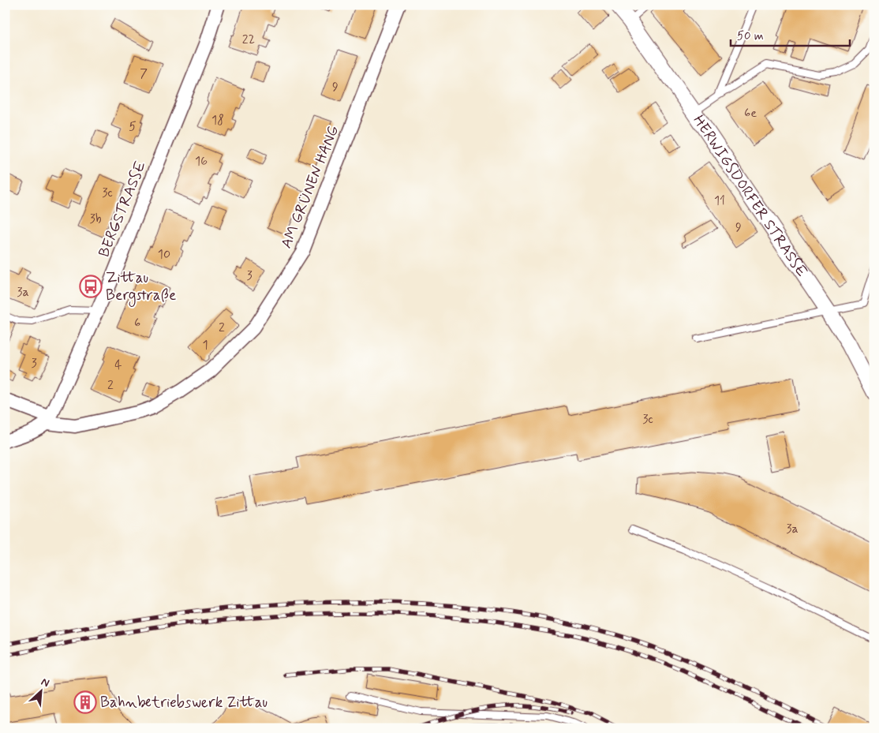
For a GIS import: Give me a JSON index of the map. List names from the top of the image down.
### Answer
{
  "streets": {
    "street": ["AM GRÜNEN HANG", "HERWIGSDORFER STRASSE", "BERGSTRASSE"]
  },
  "crossings": [
    ["AM GRÜNEN HANG", "BERGSTRASSE"]
  ],
  "places": {
    "bus stop": ["Zittau Bergstraße"],
    "building": ["Bahnbetriebswerk Zittau"]
  },
  "house_numbers": [
    "22",
    "7",
    "9",
    "6e",
    "18",
    "5",
    "16",
    "3c",
    "11",
    "3b",
    "9",
    "10",
    "3",
    "3a",
    "6",
    "2",
    "1",
    "3",
    "4",
    "2",
    "3c",
    "3a"
  ],
  "scale_bar": "50 m",
  "north": "top right"
}
